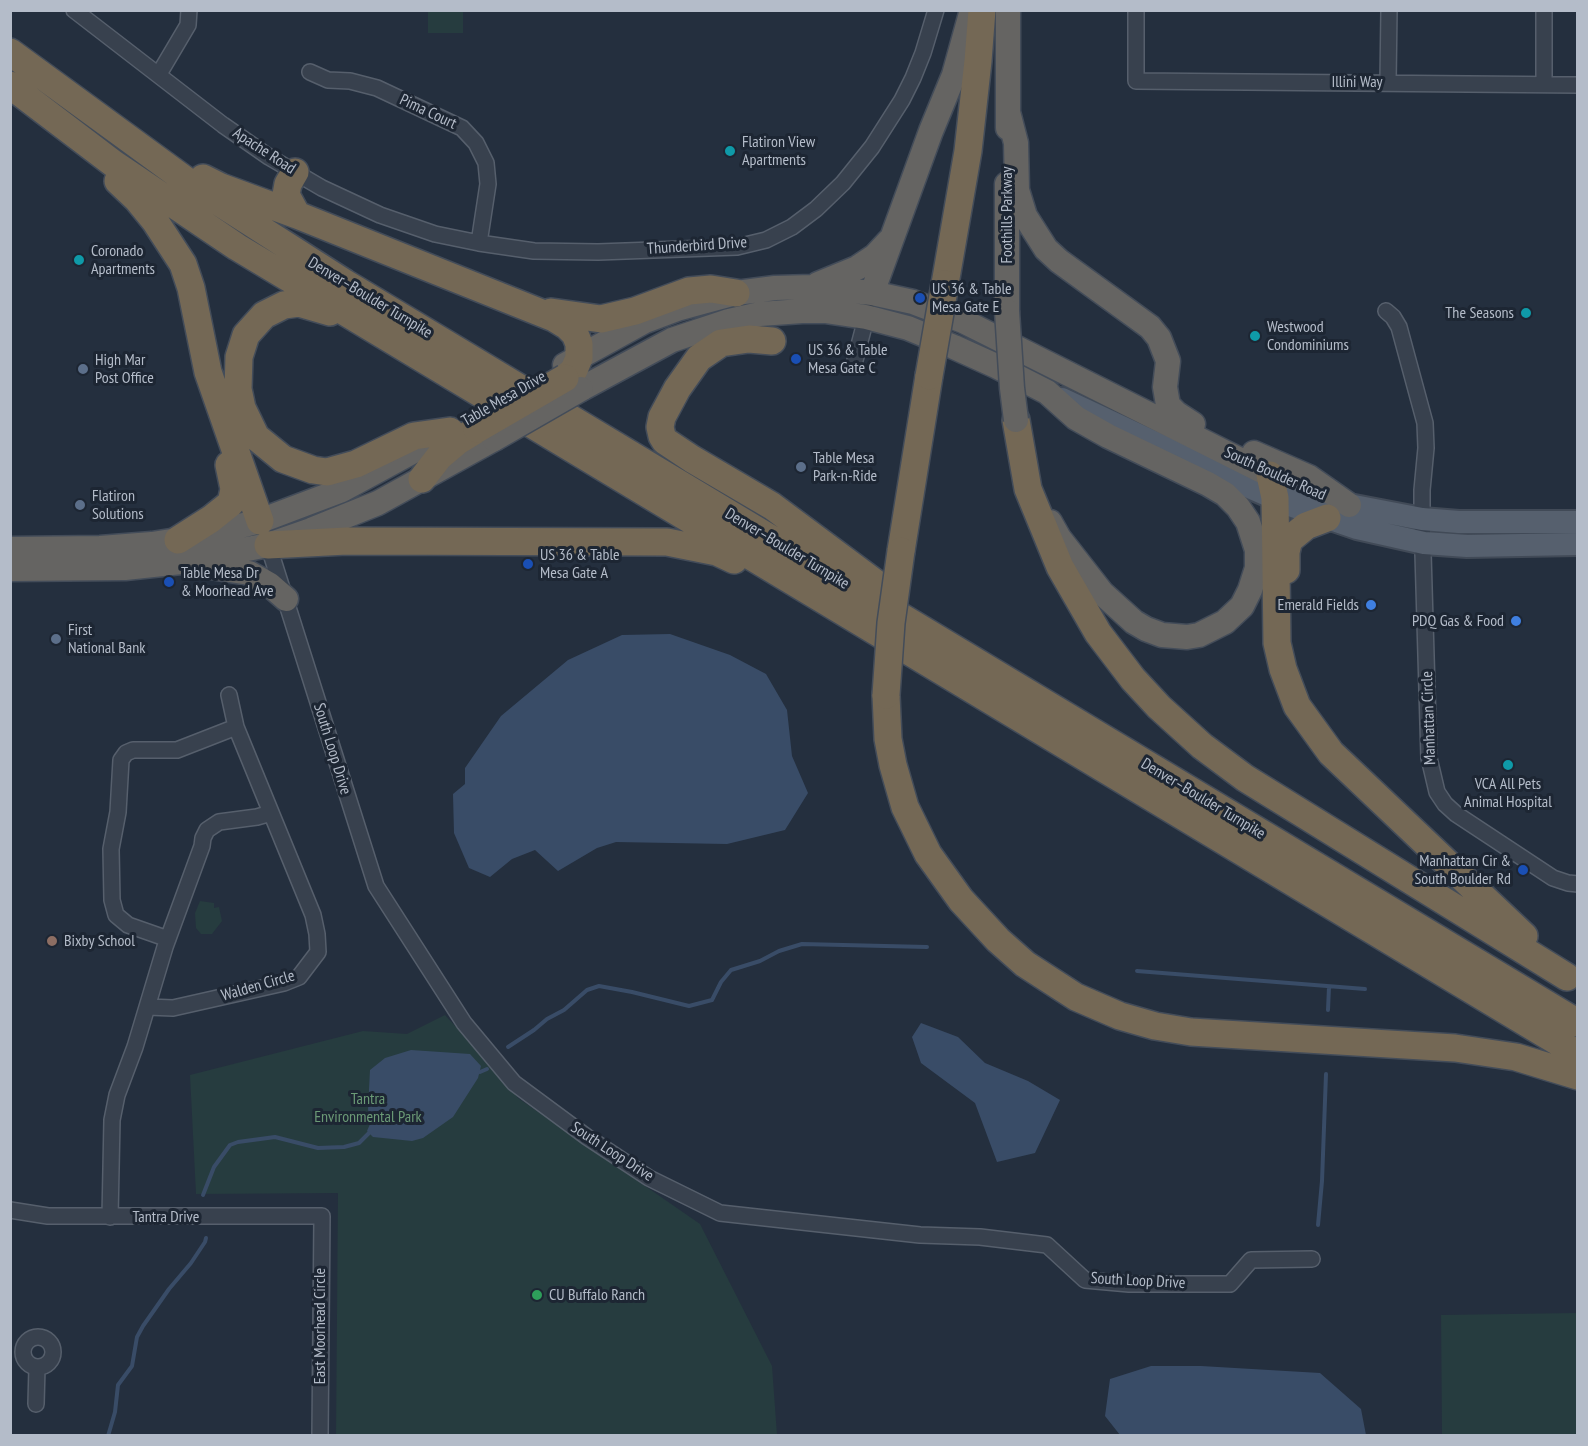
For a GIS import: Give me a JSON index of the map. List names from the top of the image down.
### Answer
{
  "streets": {
    "highway": [
      "Foothills Parkway",
      "Denver–Boulder Turnpike",
      "Table Mesa Drive",
      "South Boulder Road"
    ],
    "street": [
      "Illini Way",
      "Pima Court",
      "Apache Road",
      "Thunderbird Drive",
      "Manhattan Circle",
      "South Loop Drive",
      "Walden Circle",
      "Tantra Drive",
      "East Moorhead Circle"
    ]
  },
  "crossings": [
    ["Pima Court", "Apache Road"],
    ["Pima Court", "Thunderbird Drive"],
    ["Apache Road", "Thunderbird Drive"],
    ["Foothills Parkway", "South Boulder Road"],
    ["Table Mesa Drive", "South Loop Drive"],
    ["South Boulder Road", "Manhattan Circle"],
    ["Tantra Drive", "East Moorhead Circle"]
  ],
  "parks": ["Tantra Environmental Park"],
  "places": [
    "Flatiron View Apartments",
    "Coronado Apartments",
    "US 36 & Table Mesa Gate E",
    "The Seasons",
    "Westwood Condominiums",
    "US 36 & Table Mesa Gate C",
    "High Mar Post Office",
    "Table Mesa Park-n-Ride",
    "Flatiron Solutions",
    "US 36 & Table Mesa Gate A",
    "Table Mesa Dr & Moorhead Ave",
    "Emerald Fields",
    "PDQ Gas & Food",
    "First National Bank",
    "VCA All Pets Animal Hospital",
    "Manhattan Cir & South Boulder Rd",
    "Bixby School",
    "CU Buffalo Ranch"
  ]
}
